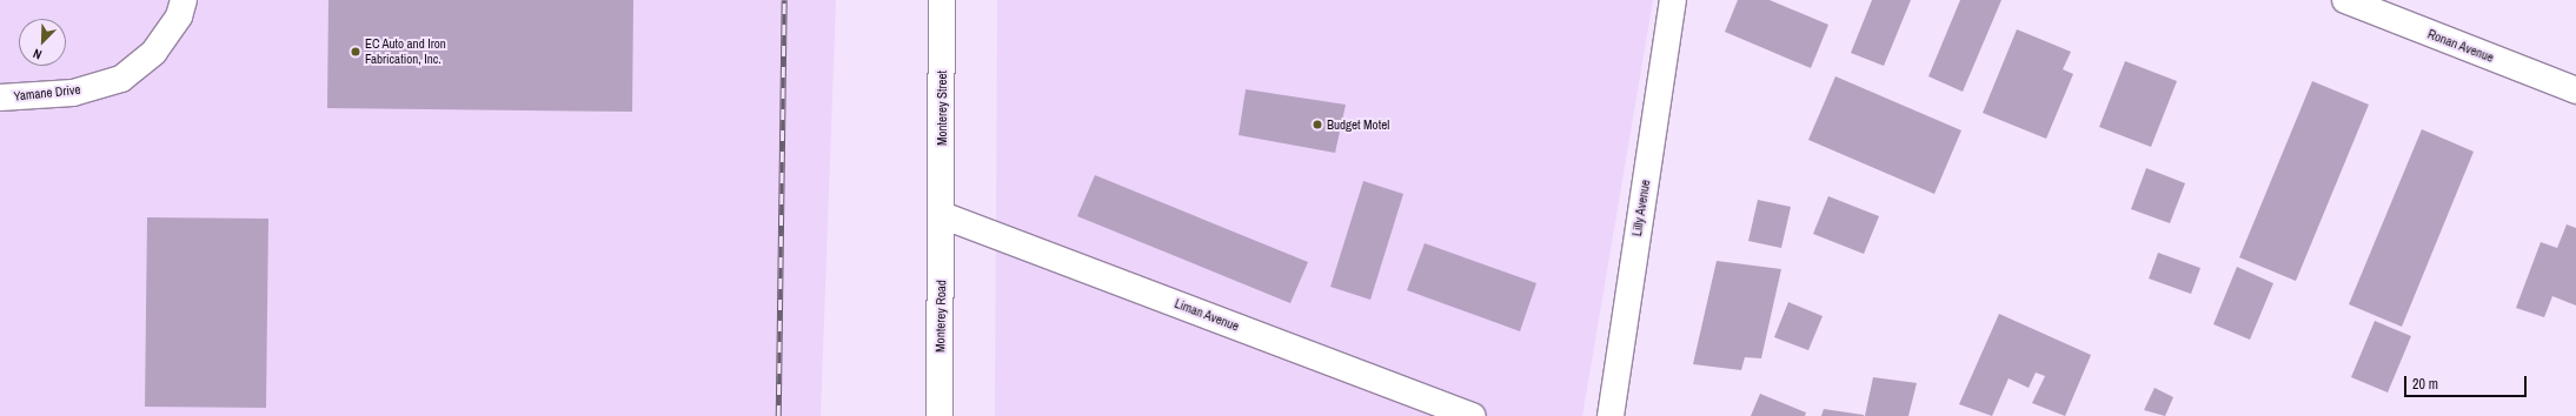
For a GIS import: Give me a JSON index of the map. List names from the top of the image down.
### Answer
{
  "streets": {
    "street": [
      "Ronan Avenue",
      "Yamane Drive",
      "Monterey Street",
      "Lilly Avenue",
      "Liman Avenue",
      "Monterey Road"
    ]
  },
  "crossings": [
    ["Monterey Street", "Liman Avenue"],
    ["Monterey Street", "Monterey Road"],
    ["Liman Avenue", "Monterey Road"]
  ],
  "places": ["EC Auto and Iron Fabrication, Inc.", "Budget Motel"],
  "scale_bar": "20 m",
  "north": "bottom left"
}
